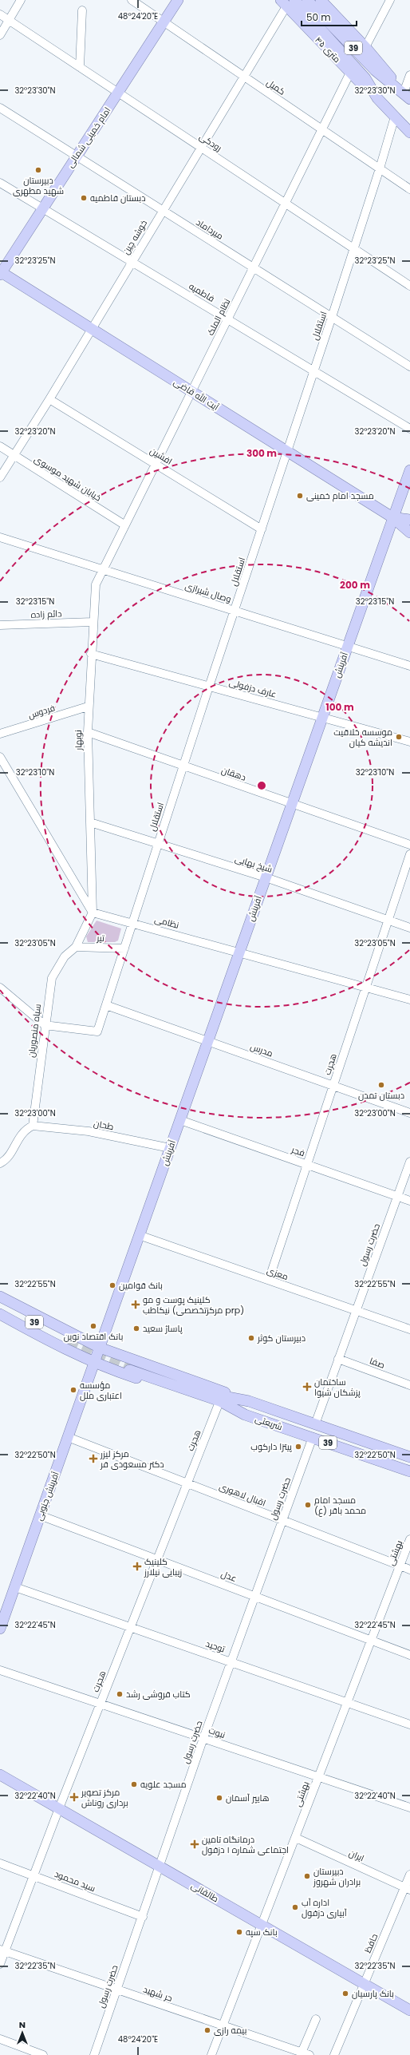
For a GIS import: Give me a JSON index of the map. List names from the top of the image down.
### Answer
{
  "streets": {
    "main road": [
      "39",
      "۴۵ متری",
      "امام خمینی شمالی",
      "آیت الله قاضی",
      "آفرینش",
      "شریعتی",
      "آفرینش جنوبی",
      "طالقانی"
    ],
    "street": [
      "کمیل",
      "رودکی",
      "میرداماد",
      "خوشه چین",
      "فاطمیه",
      "نظام الملک",
      "استقلال",
      "افشین",
      "خیابان شهید موسوی",
      "وصال شیرازی",
      "دائم زاده",
      "عارف دزفولی",
      "فردوس",
      "نوبهار",
      "دهقان",
      "شیخ بهایی",
      "نظامی",
      "تیر",
      "سیاه منصوریان",
      "مدرس",
      "هجرت",
      "طحان",
      "فجر",
      "حضرت رسول",
      "معزی",
      "صفا",
      "اقبال لاهوری",
      "بهشتی",
      "عدل",
      "توحید",
      "نبوت",
      "ایران",
      "سید محمود",
      "حافظ",
      "حر شهید"
    ]
  },
  "crossings": [
    ["39", "۴۵ متری"],
    ["39", "خوشه چین"],
    ["39", "استقلال"],
    ["۴۵ متری", "خوشه چین"],
    ["۴۵ متری", "نظام الملک"],
    ["کمیل", "امام خمینی شمالی"],
    ["کمیل", "خوشه چین"],
    ["کمیل", "نظام الملک"],
    ["کمیل", "استقلال"],
    ["امام خمینی شمالی", "رودکی"],
    ["امام خمینی شمالی", "میرداماد"],
    ["امام خمینی شمالی", "فاطمیه"],
    ["امام خمینی شمالی", "آیت الله قاضی"],
    ["رودکی", "خوشه چین"],
    ["رودکی", "نظام الملک"],
    ["رودکی", "استقلال"],
    ["میرداماد", "خوشه چین"],
    ["میرداماد", "نظام الملک"],
    ["میرداماد", "استقلال"],
    ["خوشه چین", "فاطمیه"],
    ["خوشه چین", "آیت الله قاضی"],
    ["خوشه چین", "افشین"],
    ["خوشه چین", "خیابان شهید موسوی"],
    ["فاطمیه", "نظام الملک"],
    ["فاطمیه", "استقلال"],
    ["نظام الملک", "آیت الله قاضی"],
    ["نظام الملک", "افشین"],
    ["نظام الملک", "خیابان شهید موسوی"],
    ["نظام الملک", "وصال شیرازی"],
    ["نظام الملک", "نوبهار"],
    ["استقلال", "آیت الله قاضی"],
    ["استقلال", "افشین"],
    ["استقلال", "وصال شیرازی"],
    ["استقلال", "عارف دزفولی"],
    ["استقلال", "دهقان"],
    ["استقلال", "شیخ بهایی"],
    ["استقلال", "نظامی"],
    ["استقلال", "تیر"],
    ["استقلال", "سیاه منصوریان"],
    ["استقلال", "مدرس"],
    ["آیت الله قاضی", "آفرینش"],
    ["وصال شیرازی", "آفرینش"],
    ["وصال شیرازی", "نوبهار"],
    ["دائم زاده", "نوبهار"],
    ["آفرینش", "عارف دزفولی"],
    ["آفرینش", "دهقان"],
    ["آفرینش", "شیخ بهایی"],
    ["آفرینش", "نظامی"],
    ["آفرینش", "مدرس"],
    ["آفرینش", "طحان"],
    ["آفرینش", "فجر"],
    ["آفرینش", "معزی"],
    ["آفرینش", "آفرینش جنوبی"],
    ["عارف دزفولی", "نوبهار"],
    ["فردوس", "نوبهار"],
    ["نوبهار", "دهقان"],
    ["نوبهار", "شیخ بهایی"],
    ["نوبهار", "نظامی"],
    ["شیخ بهایی", "هجرت"],
    ["نظامی", "هجرت"],
    ["تیر", "سیاه منصوریان"],
    ["سیاه منصوریان", "طحان"],
    ["مدرس", "هجرت"],
    ["هجرت", "فجر"],
    ["هجرت", "معزی"],
    ["هجرت", "اقبال لاهوری"],
    ["هجرت", "عدل"],
    ["هجرت", "توحید"],
    ["هجرت", "نبوت"],
    ["هجرت", "سید محمود"],
    ["هجرت", "طالقانی"],
    ["هجرت", "حر شهید"],
    ["فجر", "حضرت رسول"],
    ["حضرت رسول", "معزی"],
    ["حضرت رسول", "صفا"],
    ["حضرت رسول", "شریعتی"],
    ["حضرت رسول", "اقبال لاهوری"],
    ["حضرت رسول", "عدل"],
    ["حضرت رسول", "توحید"],
    ["حضرت رسول", "نبوت"],
    ["حضرت رسول", "سید محمود"],
    ["حضرت رسول", "طالقانی"],
    ["حضرت رسول", "حر شهید"],
    ["اقبال لاهوری", "آفرینش جنوبی"],
    ["اقبال لاهوری", "بهشتی"],
    ["آفرینش جنوبی", "عدل"],
    ["آفرینش جنوبی", "توحید"],
    ["بهشتی", "عدل"],
    ["بهشتی", "توحید"],
    ["بهشتی", "نبوت"],
    ["بهشتی", "ایران"],
    ["بهشتی", "طالقانی"],
    ["بهشتی", "حر شهید"],
    ["ایران", "حافظ"],
    ["طالقانی", "حافظ"]
  ],
  "places": {
    "other": [
      "دبیرستان شهید مطهری",
      "دبستان فاطمیه",
      "مسجد امام خمینی",
      "موسسه خلاقیت اندیشه کیان",
      "دبستان تمدن",
      "بانک قوامین",
      "بانک اقتصاد نوین",
      "پاساژ سعید",
      "دبیرستان کوثر",
      "مؤسسه اعتباری ملل",
      "پیتزا دارکوب",
      "مسجد امام محمد باقر (ع)",
      "کتاب فروشی رشد",
      "مسجد علویه",
      "هایپر آسمان",
      "دبیرستان برادران شهروز",
      "اداره آب آبیاری دزفول",
      "بانک سپه",
      "بانک پارسیان",
      "بیمه رازی"
    ],
    "health": [
      "کلینیک پوست و مو نیکاطب (مرکزتخصصی prp)",
      "ساختمان پزشکان شیوا",
      "مرکز لیزر دکتر مسعودی فر",
      "کلینیک زیبایی نیلارز",
      "مرکز تصویر برداری روناش",
      "درمانگاه تامین اجتماعی شماره ۱ دزفول"
    ]
  },
  "scale_bar": "50 m",
  "north": "top",
  "coordinates": [
    "48°24'20\"E",
    "32°23'30\"N",
    "32°23'25\"N",
    "32°23'20\"N",
    "32°23'15\"N",
    "32°23'10\"N",
    "32°23'05\"N",
    "32°23'00\"N",
    "32°22'55\"N",
    "32°22'50\"N",
    "32°22'45\"N",
    "32°22'40\"N",
    "32°22'35\"N"
  ],
  "rings": ["300 m", "200 m", "100 m"]
}
